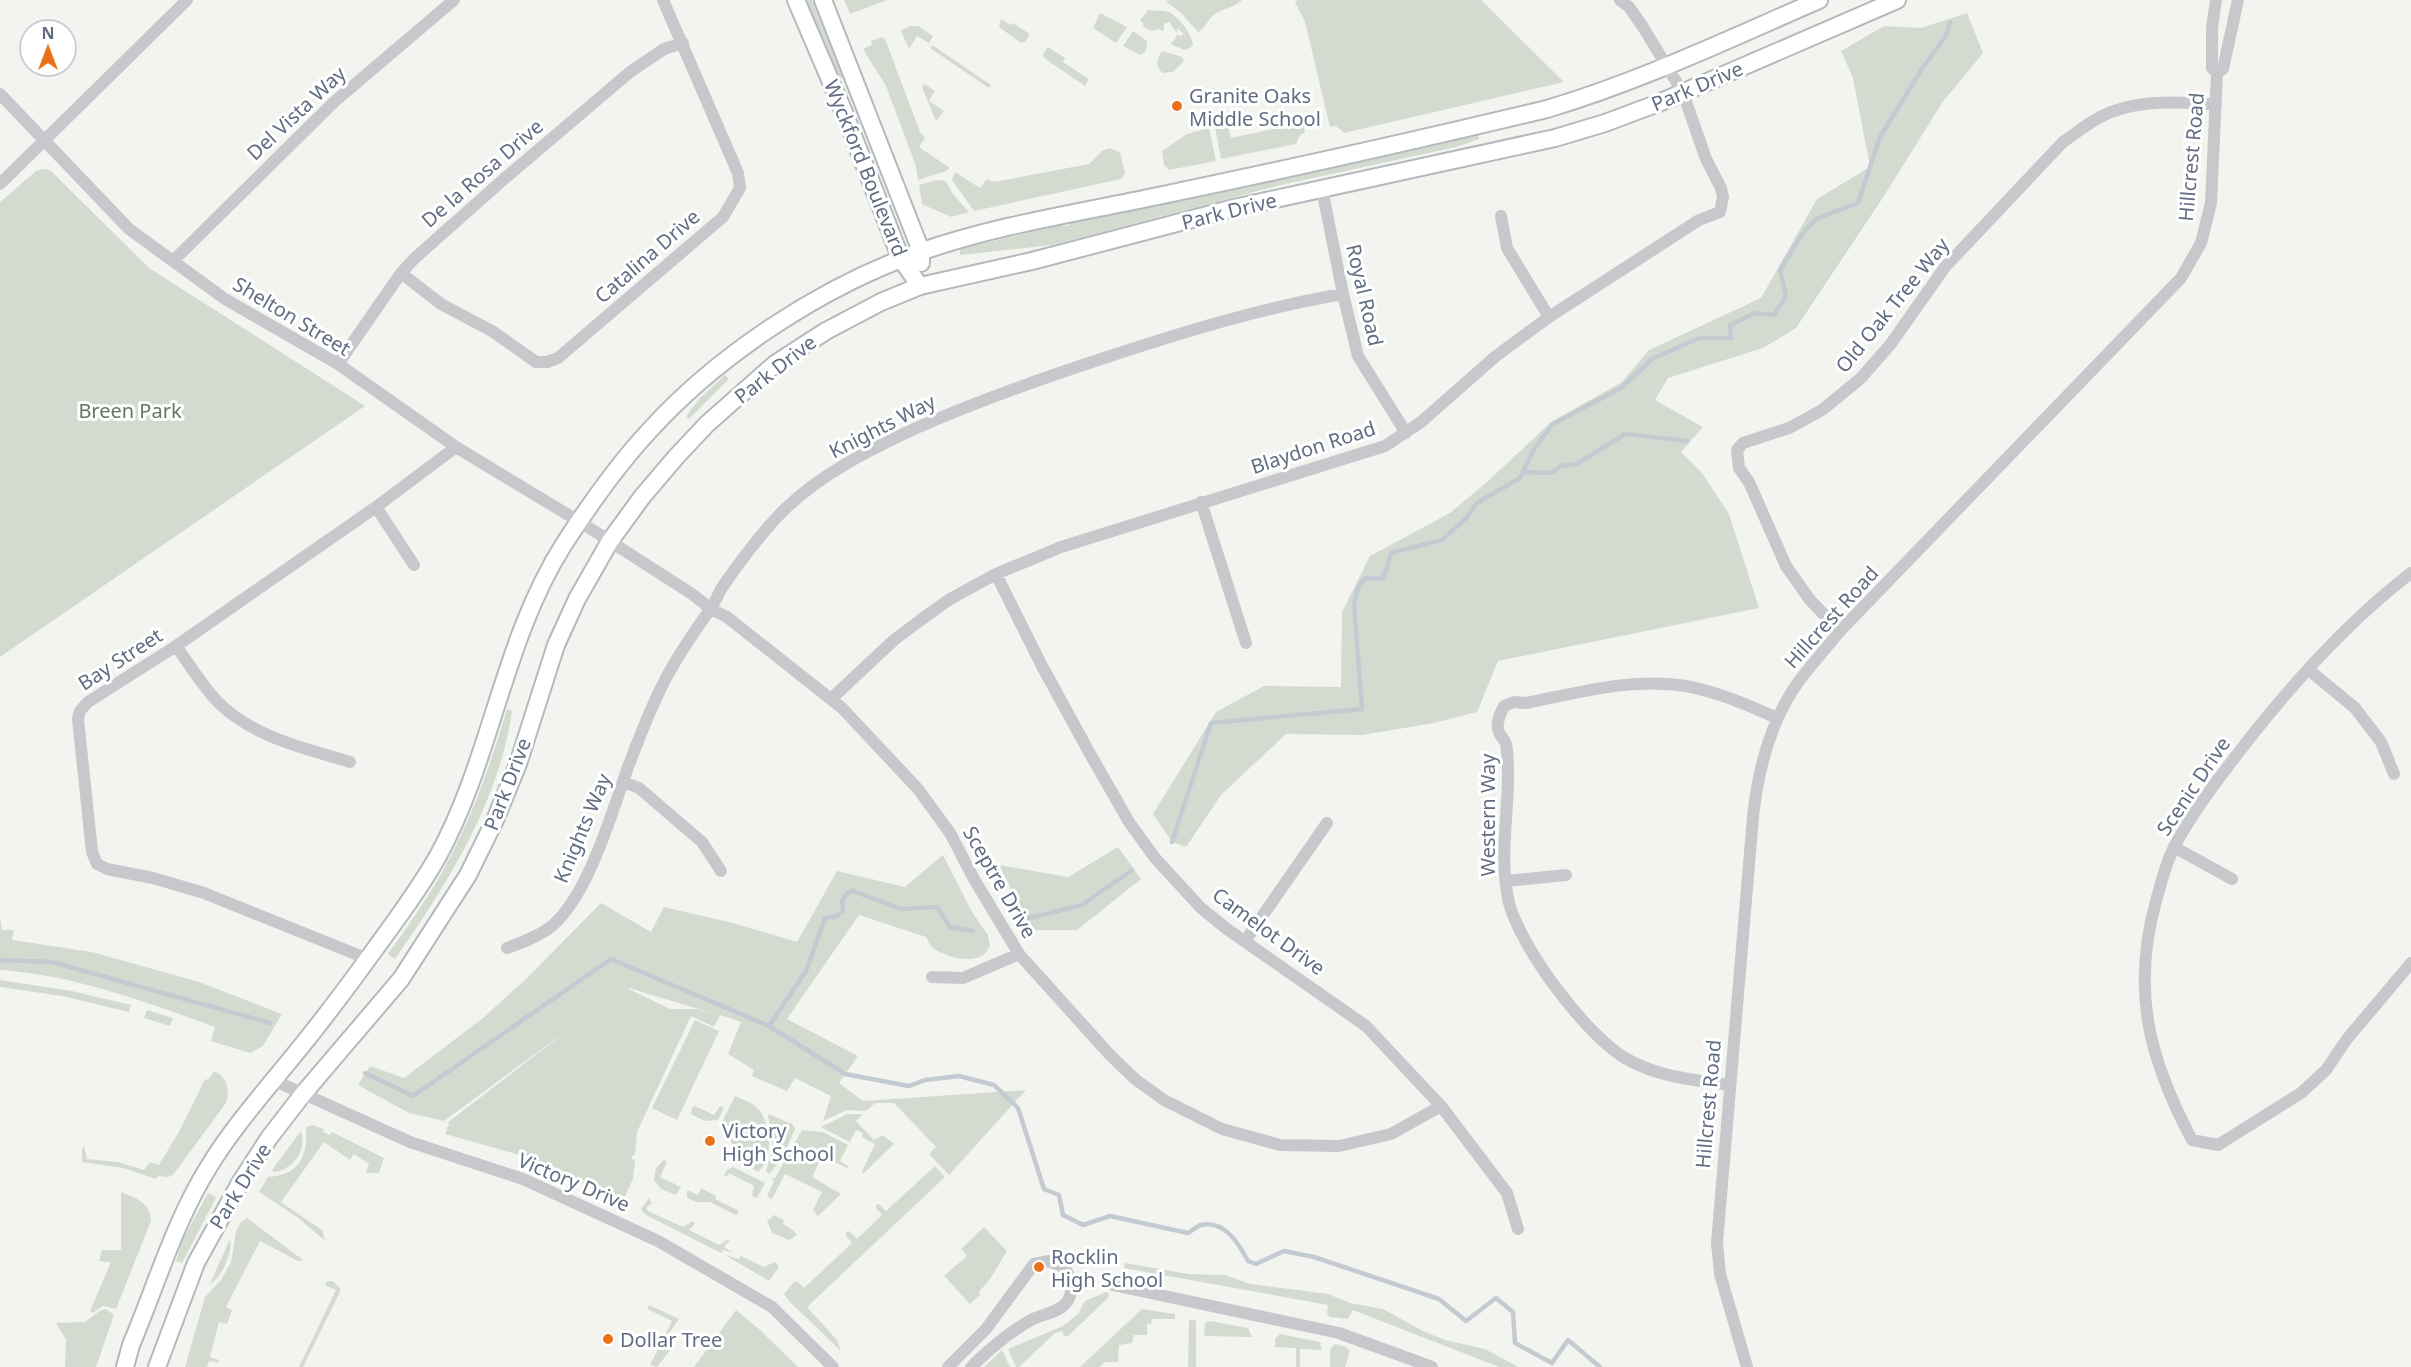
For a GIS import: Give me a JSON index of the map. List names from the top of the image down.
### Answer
{
  "streets": {
    "street": [
      "Park Drive",
      "Del Vista Way",
      "Hillcrest Road",
      "Wyckford Boulevard",
      "De la Rosa Drive",
      "Catalina Drive",
      "Royal Road",
      "Old Oak Tree Way",
      "Shelton Street",
      "Knights Way",
      "Blaydon Road",
      "Bay Street",
      "Scenic Drive",
      "Western Way",
      "Sceptre Drive",
      "Camelot Drive",
      "Victory Drive"
    ]
  },
  "crossings": [
    ["Park Drive", "Wyckford Boulevard"],
    ["Park Drive", "Royal Road"],
    ["Park Drive", "Shelton Street"],
    ["Park Drive", "Blaydon Road"],
    ["Park Drive", "Bay Street"],
    ["Park Drive", "Sceptre Drive"],
    ["Park Drive", "Victory Drive"],
    ["Del Vista Way", "Shelton Street"],
    ["Hillcrest Road", "Old Oak Tree Way"],
    ["Hillcrest Road", "Western Way"],
    ["De la Rosa Drive", "Catalina Drive"],
    ["De la Rosa Drive", "Shelton Street"],
    ["Royal Road", "Knights Way"],
    ["Royal Road", "Blaydon Road"],
    ["Shelton Street", "Bay Street"],
    ["Shelton Street", "Sceptre Drive"],
    ["Knights Way", "Sceptre Drive"],
    ["Blaydon Road", "Sceptre Drive"],
    ["Blaydon Road", "Camelot Drive"],
    ["Sceptre Drive", "Camelot Drive"]
  ],
  "parks": ["Breen Park"],
  "places": [
    "Granite Oaks Middle School",
    "Victory High School",
    "Rocklin High School",
    "Dollar Tree"
  ],
  "north": "top"
}
